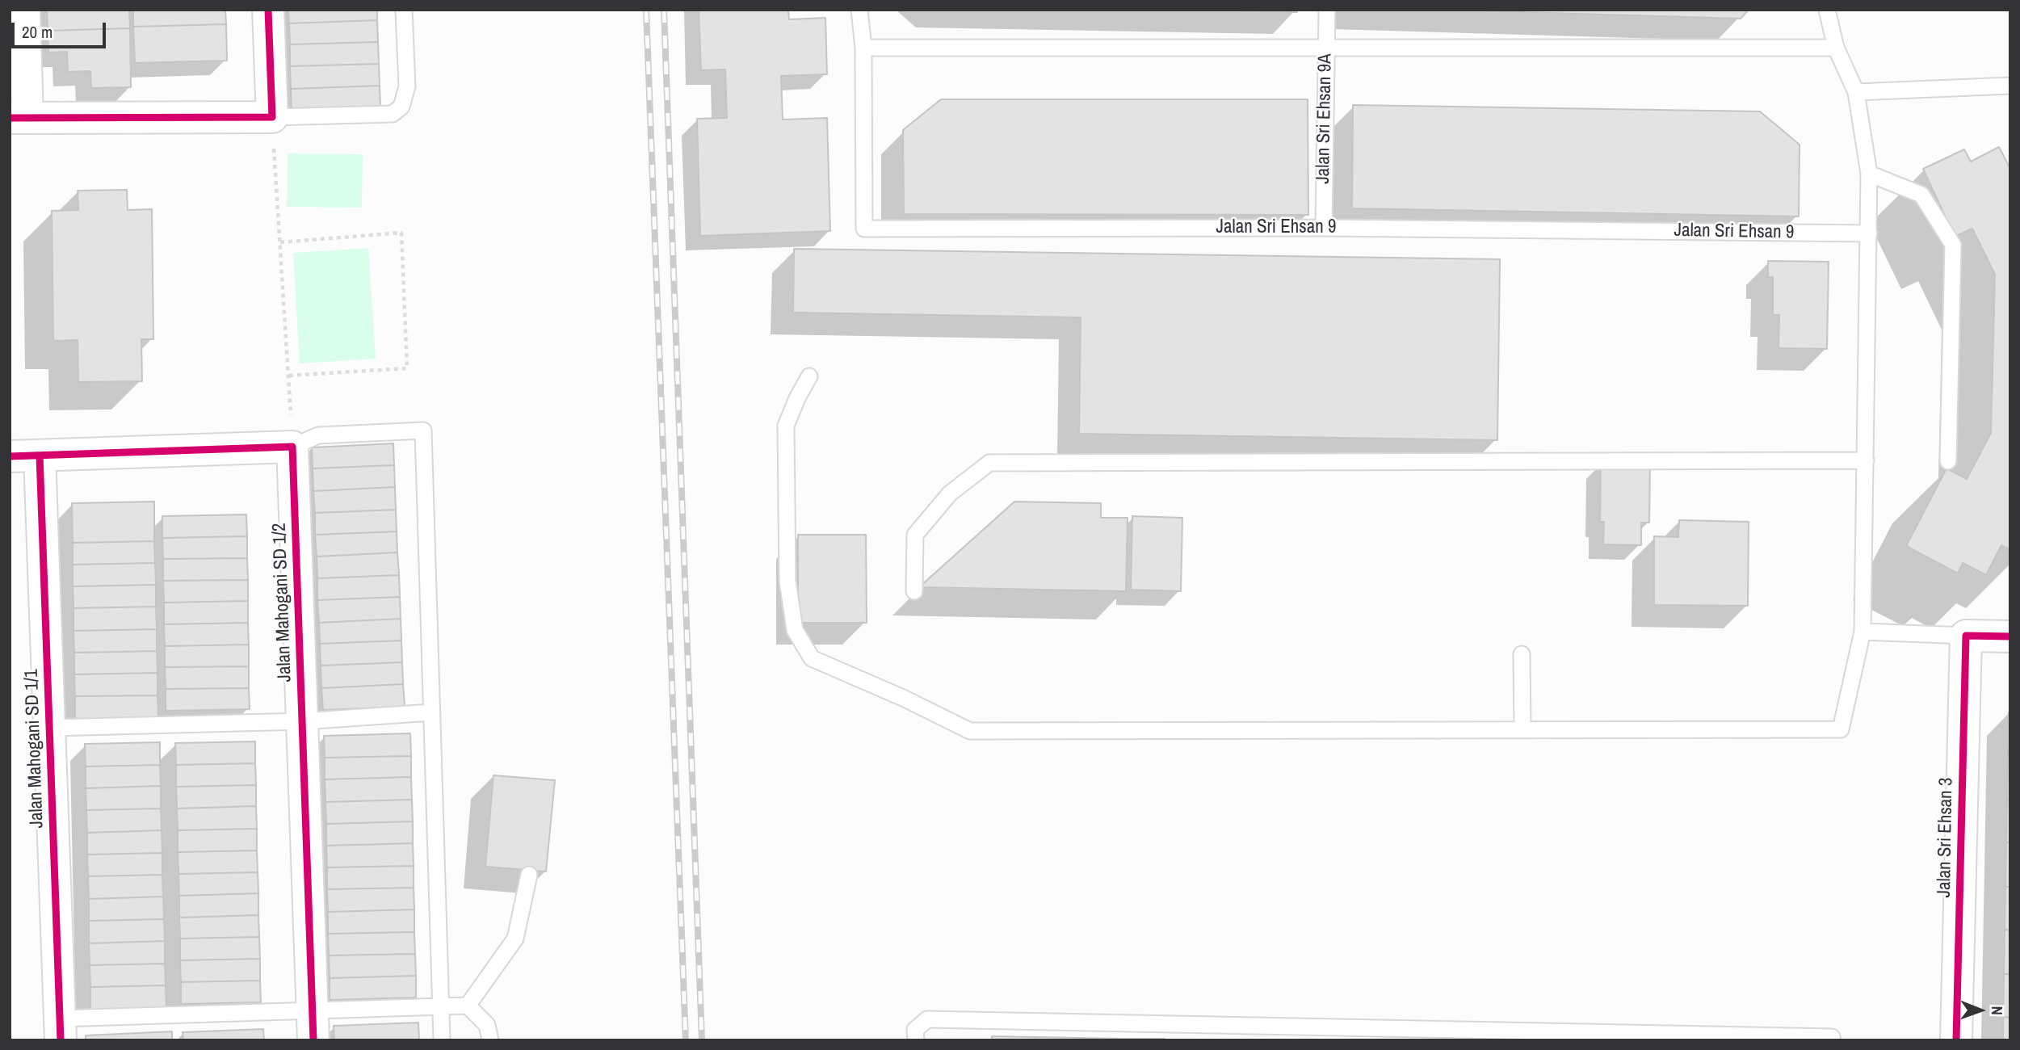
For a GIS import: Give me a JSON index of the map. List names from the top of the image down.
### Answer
{
  "streets": {
    "street": ["Jalan Mahogani SD 1/2", "Jalan Mahogani SD 1/1", "Jalan Sri Ehsan 3"],
    "lane": ["Jalan Sri Ehsan 9A", "Jalan Sri Ehsan 9"]
  },
  "crossings": [
    ["Jalan Sri Ehsan 9A", "Jalan Sri Ehsan 9"]
  ],
  "scale_bar": "20 m",
  "north": "right"
}
